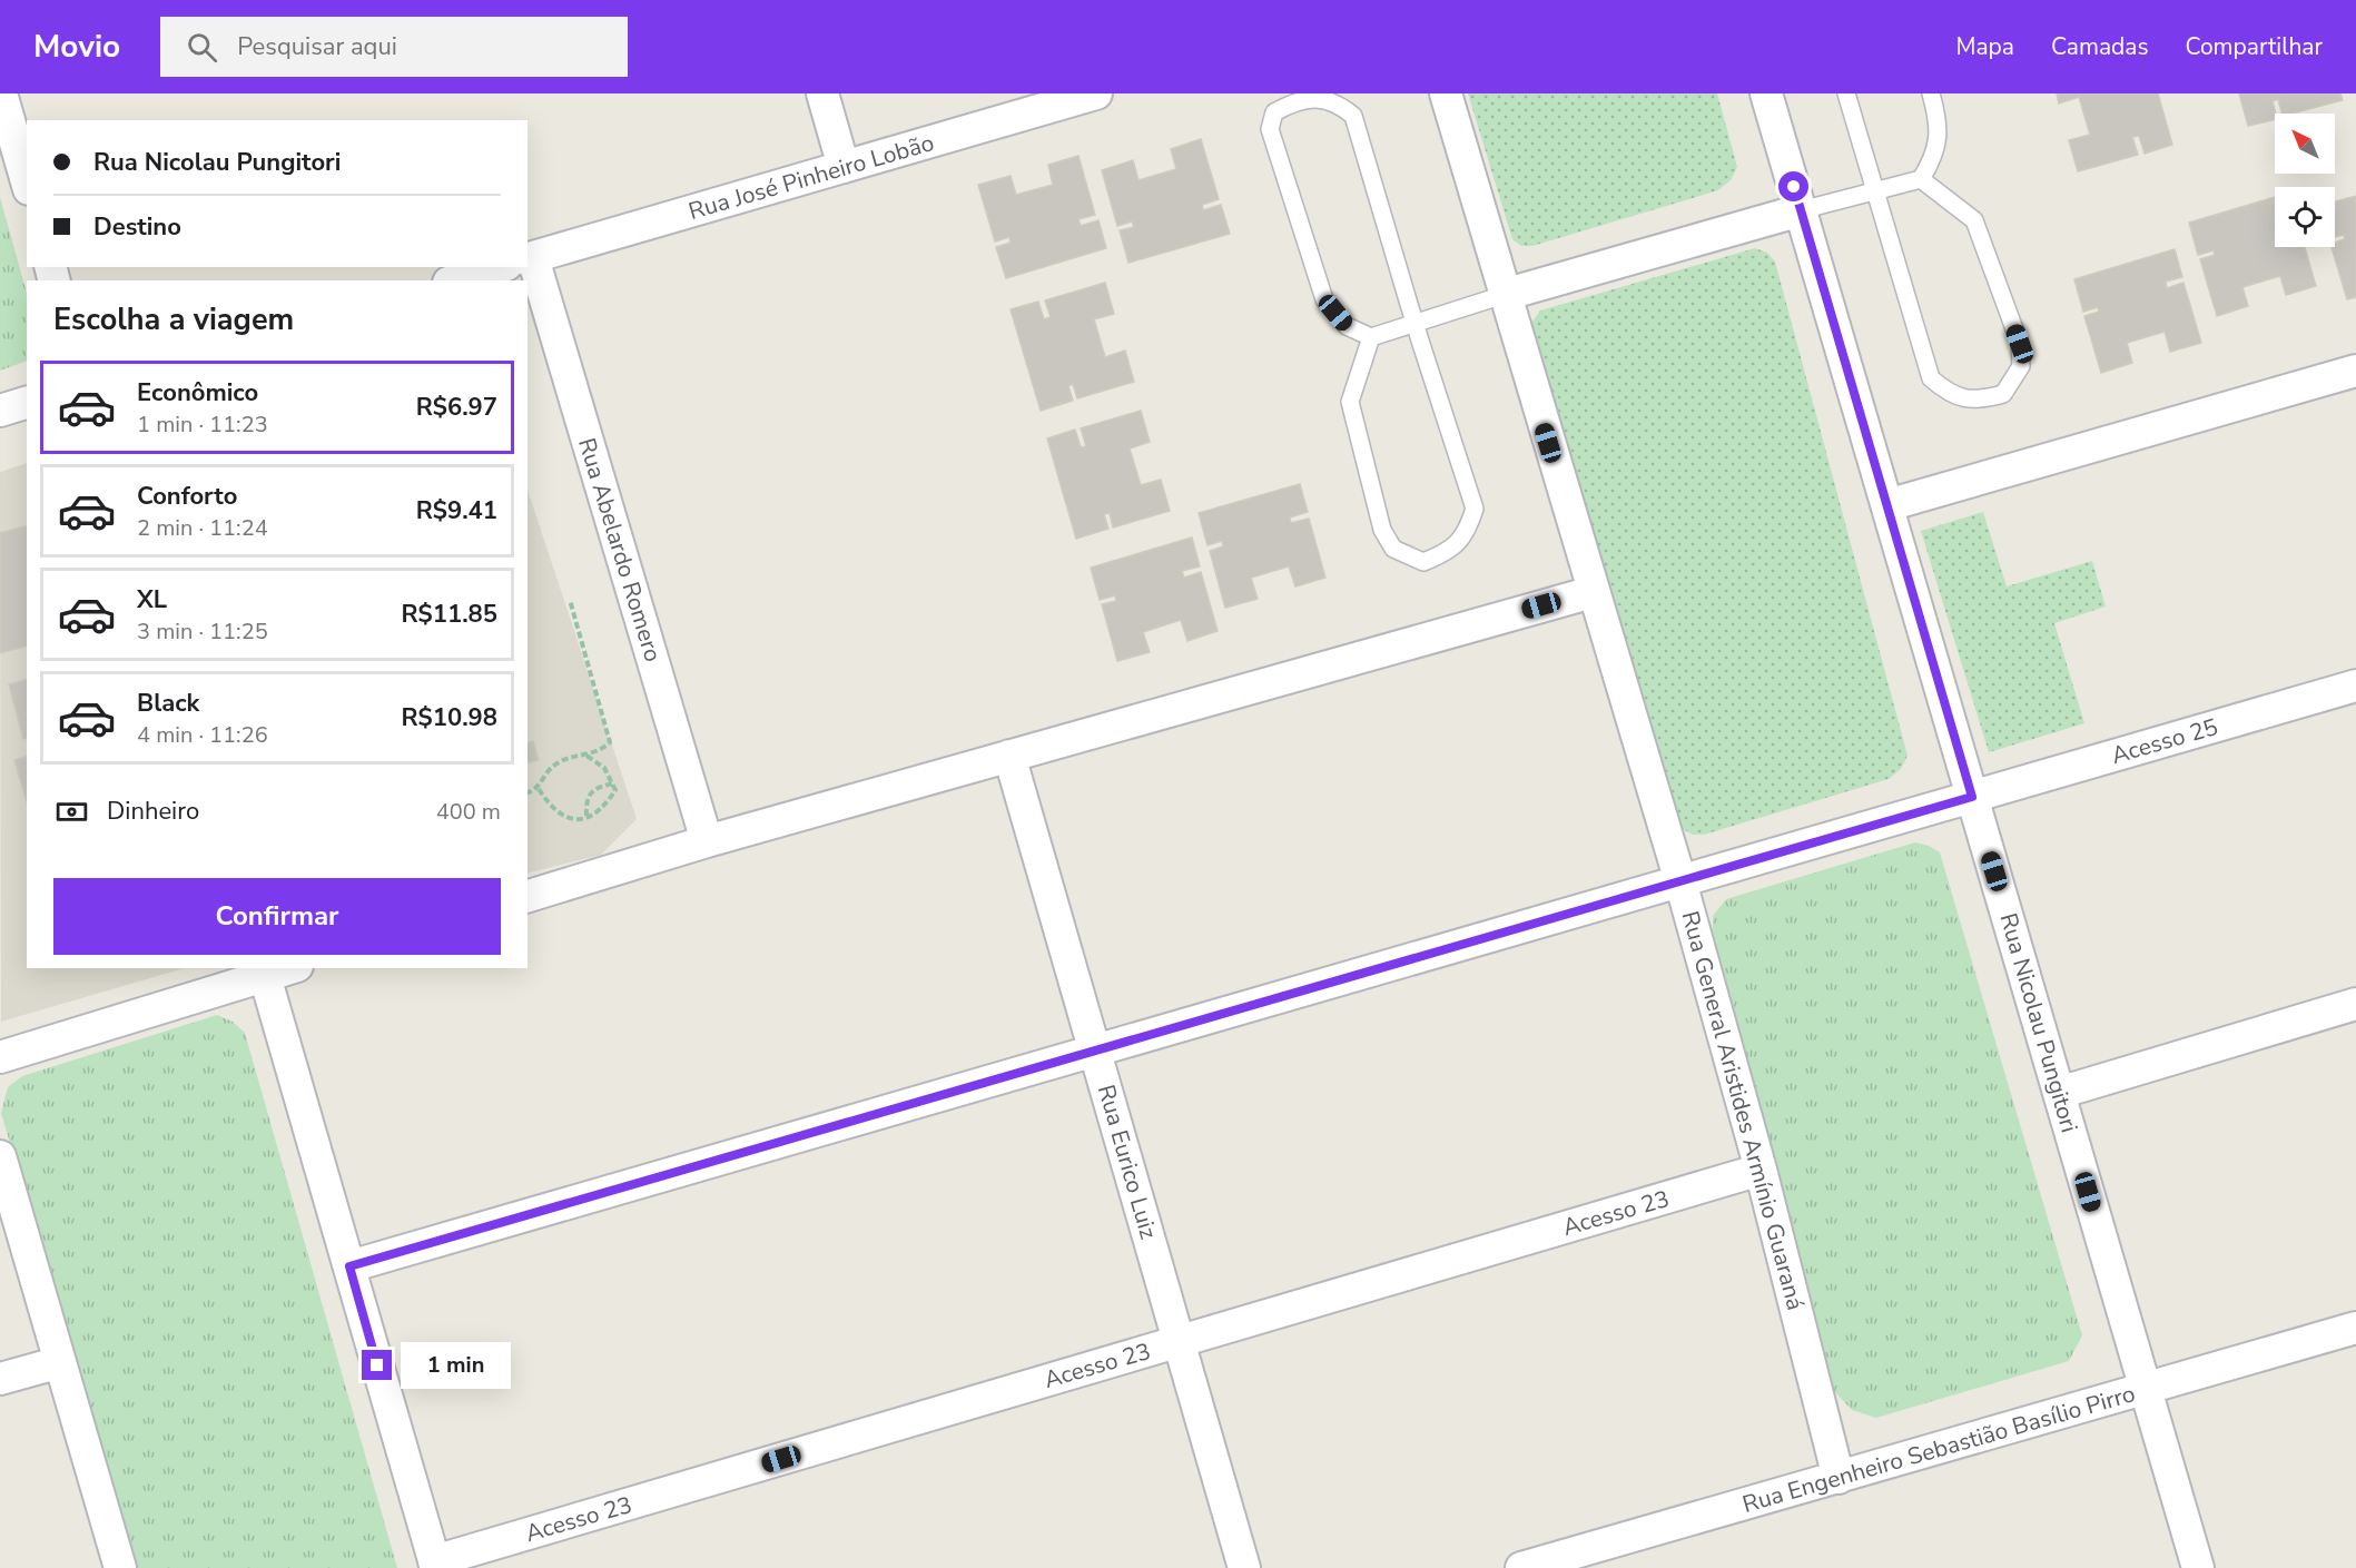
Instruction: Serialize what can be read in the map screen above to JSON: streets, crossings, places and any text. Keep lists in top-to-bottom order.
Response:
{
  "streets": {
    "street": [
      "Rua José Pinheiro Lobão",
      "Rua Abelardo Romero",
      "Acesso 25",
      "Rua Nicolau Pungitori",
      "Rua General Aristides Armínio Guaraná",
      "Rua Eurico Luiz",
      "Acesso 23",
      "Rua Engenheiro Sebastião Basílio Pirro"
    ]
  },
  "crossings": [
    ["Acesso 25", "Rua Nicolau Pungitori"],
    ["Acesso 25", "Rua General Aristides Armínio Guaraná"],
    ["Acesso 25", "Rua Eurico Luiz"],
    ["Rua Nicolau Pungitori", "Rua Engenheiro Sebastião Basílio Pirro"],
    ["Rua General Aristides Armínio Guaraná", "Acesso 23"],
    ["Rua General Aristides Armínio Guaraná", "Rua Engenheiro Sebastião Basílio Pirro"],
    ["Rua Eurico Luiz", "Acesso 23"]
  ],
  "north": "top left",
  "page": {
    "header": "Movio",
    "search": "Pesquisar aqui",
    "nav": ["Mapa", "Camadas", "Compartilhar"],
    "banner": ["Rua Nicolau Pungitori", "Destino"],
    "heading": "Escolha a viagem",
    "list": [
      {
        "name": "Econômico",
        "note": "1 min · 11:23",
        "value": "R$6.97"
      },
      {
        "name": "Conforto",
        "note": "2 min · 11:24",
        "value": "R$9.41"
      },
      {
        "name": "XL",
        "note": "3 min · 11:25",
        "value": "R$11.85"
      },
      {
        "name": "Black",
        "note": "4 min · 11:26",
        "value": "R$10.98"
      }
    ],
    "pay": ["Dinheiro", "400 m"],
    "buttons": "Confirmar",
    "bubble": "1 min"
  }
}
